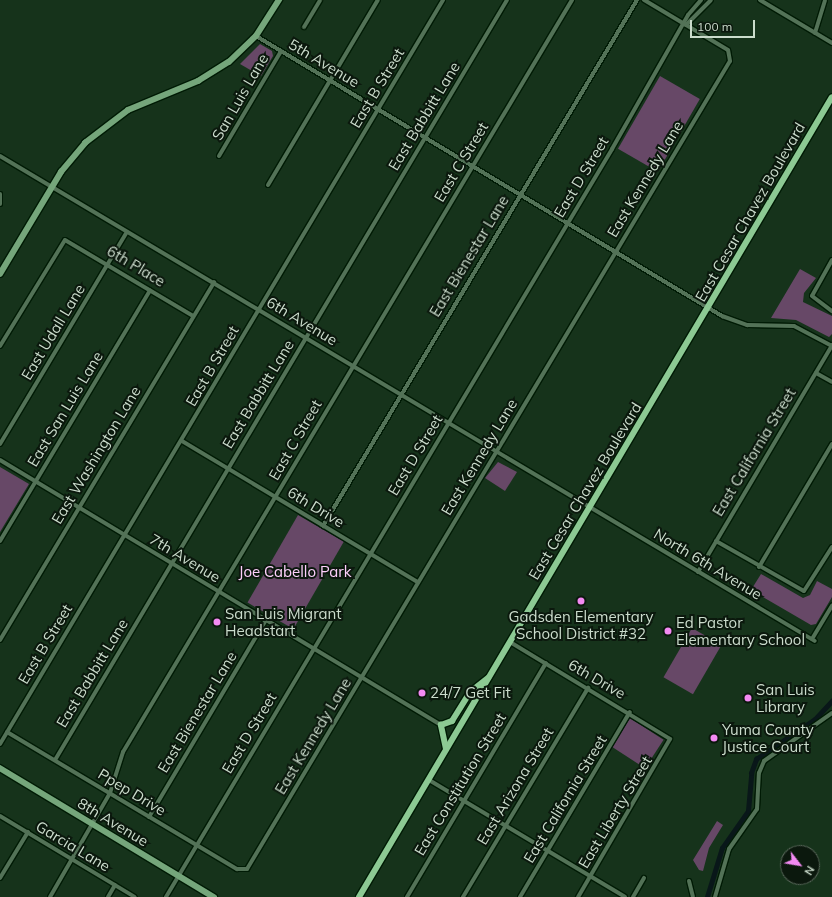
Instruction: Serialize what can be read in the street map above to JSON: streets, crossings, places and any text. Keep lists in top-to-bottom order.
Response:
{
  "streets": {
    "highway": ["East Cesar Chavez Boulevard"],
    "main road": ["8th Avenue"],
    "street": [
      "5th Avenue",
      "East B Street",
      "San Luis Lane",
      "East Babbitt Lane",
      "East C Street",
      "East D Street",
      "East Kennedy Lane",
      "East Bienestar Lane",
      "6th Place",
      "6th Avenue",
      "East Udall Lane",
      "East San Luis Lane",
      "East California Street",
      "East Washington Lane",
      "6th Drive",
      "7th Avenue",
      "North 6th Avenue",
      "East Constitution Street",
      "East Arizona Street",
      "Ppep Drive",
      "East Liberty Street",
      "Garcia Lane"
    ]
  },
  "crossings": [
    ["5th Avenue", "East B Street"],
    ["5th Avenue", "San Luis Lane"],
    ["5th Avenue", "East Babbitt Lane"],
    ["5th Avenue", "East C Street"],
    ["5th Avenue", "East D Street"],
    ["5th Avenue", "East Kennedy Lane"],
    ["5th Avenue", "East Cesar Chavez Boulevard"],
    ["5th Avenue", "East Bienestar Lane"],
    ["5th Avenue", "East California Street"],
    ["East B Street", "6th Avenue"],
    ["East B Street", "6th Drive"],
    ["East B Street", "7th Avenue"],
    ["East B Street", "Ppep Drive"],
    ["East Babbitt Lane", "6th Avenue"],
    ["East Babbitt Lane", "6th Drive"],
    ["East Babbitt Lane", "7th Avenue"],
    ["East Babbitt Lane", "Ppep Drive"],
    ["East C Street", "6th Avenue"],
    ["East C Street", "6th Drive"],
    ["East C Street", "7th Avenue"],
    ["East C Street", "Ppep Drive"],
    ["East C Street", "8th Avenue"],
    ["East C Street", "Garcia Lane"],
    ["East D Street", "East Kennedy Lane"],
    ["East D Street", "6th Avenue"],
    ["East D Street", "6th Drive"],
    ["East D Street", "7th Avenue"],
    ["East D Street", "Ppep Drive"],
    ["East D Street", "8th Avenue"],
    ["East Kennedy Lane", "6th Avenue"],
    ["East Kennedy Lane", "6th Drive"],
    ["East Kennedy Lane", "7th Avenue"],
    ["East Kennedy Lane", "Ppep Drive"],
    ["East Cesar Chavez Boulevard", "6th Avenue"],
    ["East Cesar Chavez Boulevard", "6th Drive"],
    ["East Cesar Chavez Boulevard", "North 6th Avenue"],
    ["East Bienestar Lane", "6th Avenue"],
    ["East Bienestar Lane", "6th Drive"],
    ["East Bienestar Lane", "7th Avenue"],
    ["East Bienestar Lane", "Ppep Drive"],
    ["6th Place", "East Udall Lane"],
    ["6th Place", "East San Luis Lane"],
    ["6th Place", "East Washington Lane"],
    ["6th Avenue", "East Udall Lane"],
    ["6th Avenue", "East Washington Lane"],
    ["6th Avenue", "North 6th Avenue"],
    ["East San Luis Lane", "7th Avenue"],
    ["East California Street", "6th Drive"],
    ["East California Street", "North 6th Avenue"],
    ["East Washington Lane", "7th Avenue"],
    ["6th Drive", "East Constitution Street"],
    ["6th Drive", "East Arizona Street"],
    ["6th Drive", "East Liberty Street"]
  ],
  "parks": ["Joe Cabello Park"],
  "places": [
    "Gadsden Elementary School District #32",
    "San Luis Migrant Headstart",
    "Ed Pastor Elementary School",
    "24/7 Get Fit",
    "San Luis Library",
    "Yuma County Justice Court"
  ],
  "scale_bar": "100 m",
  "north": "bottom right"
}
